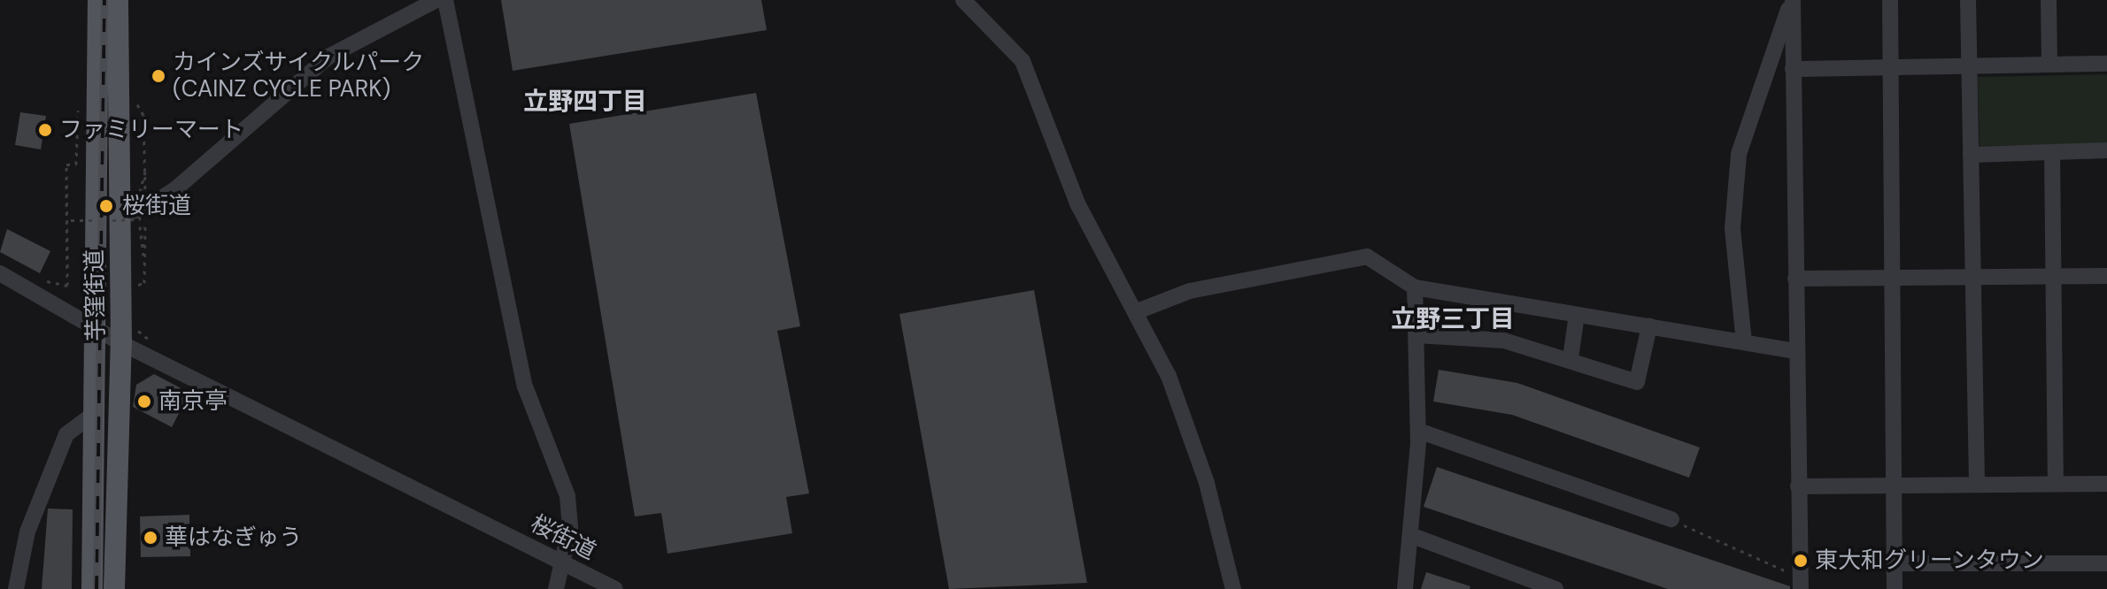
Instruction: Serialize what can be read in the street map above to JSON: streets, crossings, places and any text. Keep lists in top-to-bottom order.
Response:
{
  "streets": {
    "main road": ["芋窪街道"],
    "street": ["桜街道"]
  },
  "crossings": [
    ["芋窪街道", "桜街道"]
  ],
  "districts": ["立野四丁目", "立野三丁目"],
  "places": [
    "カインズサイクルパーク (CAINZ CYCLE PARK)",
    "ファミリーマート",
    "桜街道",
    "南京亭",
    "華はなぎゅう",
    "東大和グリーンタウン"
  ]
}
